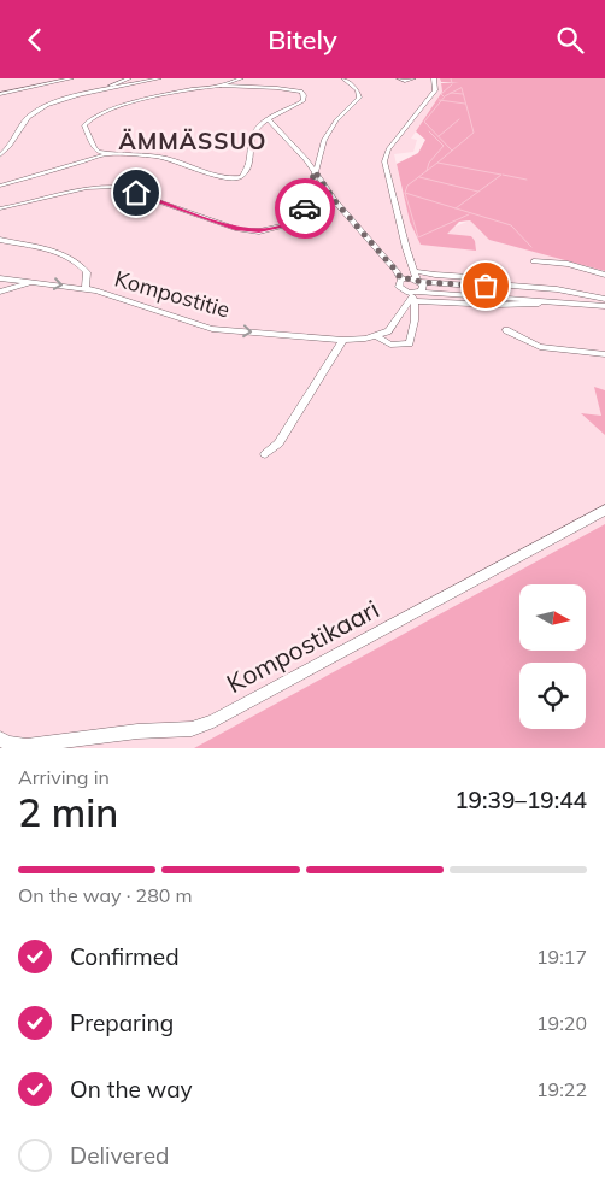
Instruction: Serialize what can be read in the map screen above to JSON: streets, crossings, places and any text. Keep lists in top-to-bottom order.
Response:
{
  "streets": {
    "street": ["Kompostitie", "Kompostikaari"]
  },
  "one_way": ["Kompostitie"],
  "districts": ["ÄMMÄSSUO"],
  "north": "right",
  "page": {
    "header": "Bitely",
    "heading": ["2 min", "Arriving in", "19:39–19:44"],
    "bar": "On the way · 280 m",
    "list": [
      ["Confirmed", "19:17"],
      ["Preparing", "19:20"],
      ["On the way", "19:22"],
      "Delivered"
    ]
  }
}
